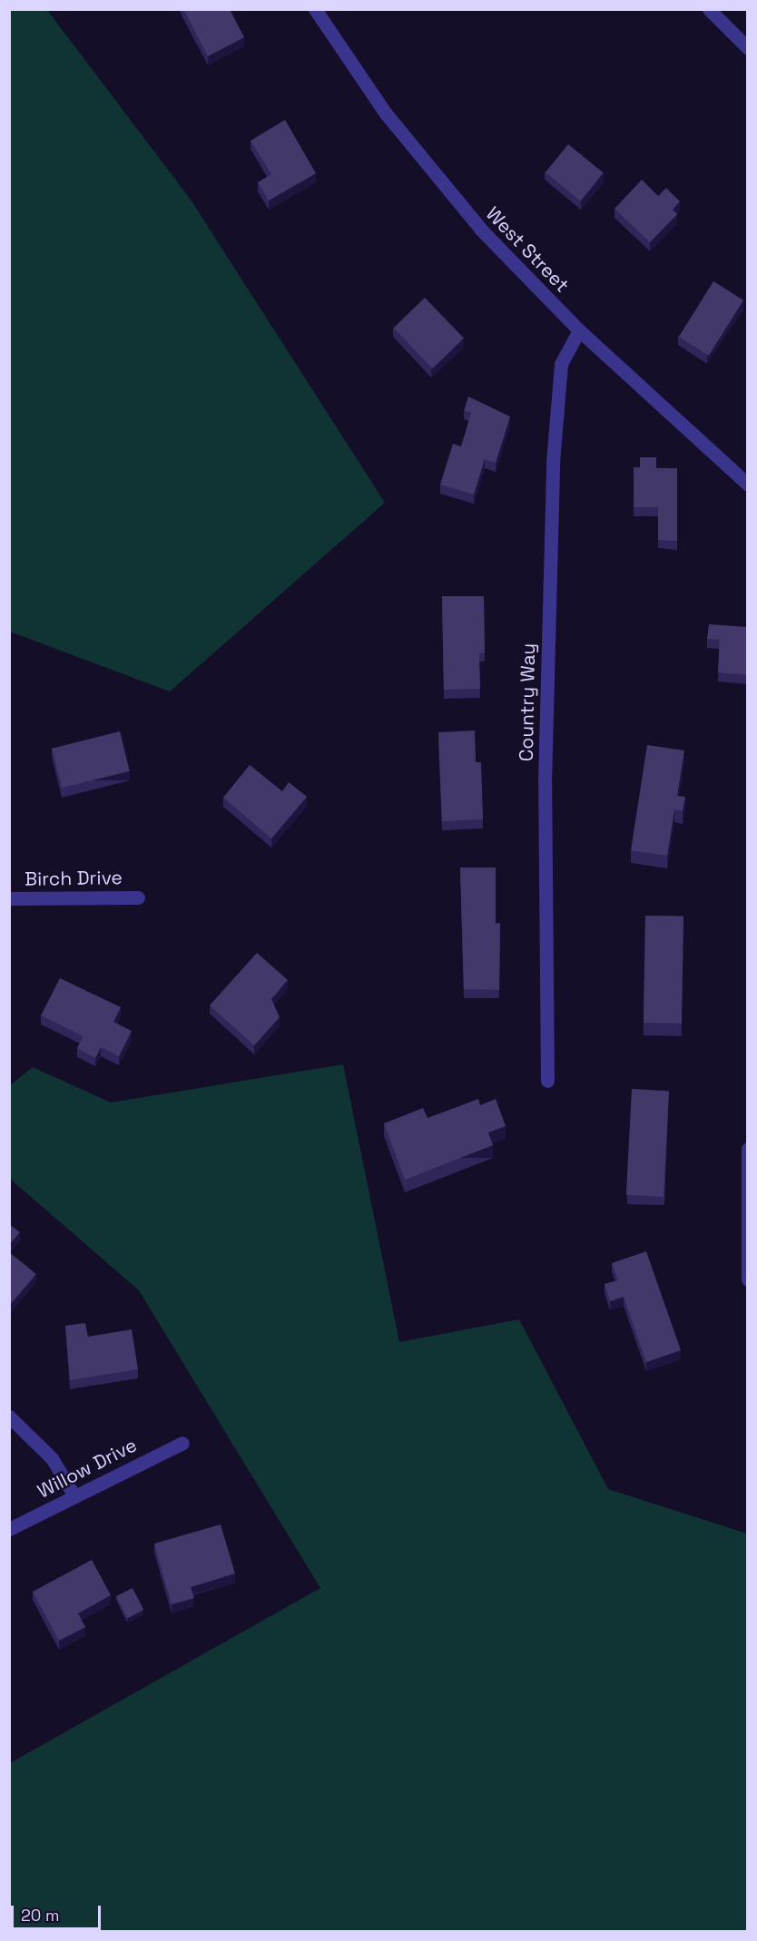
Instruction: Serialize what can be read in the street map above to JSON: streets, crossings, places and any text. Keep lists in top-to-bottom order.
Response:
{
  "streets": {
    "street": [
      "West Street",
      "Country Way",
      "Birch Drive",
      "Willow Drive"
    ]
  },
  "crossings": [
    ["West Street", "Country Way"]
  ],
  "scale_bar": "20 m"
}
